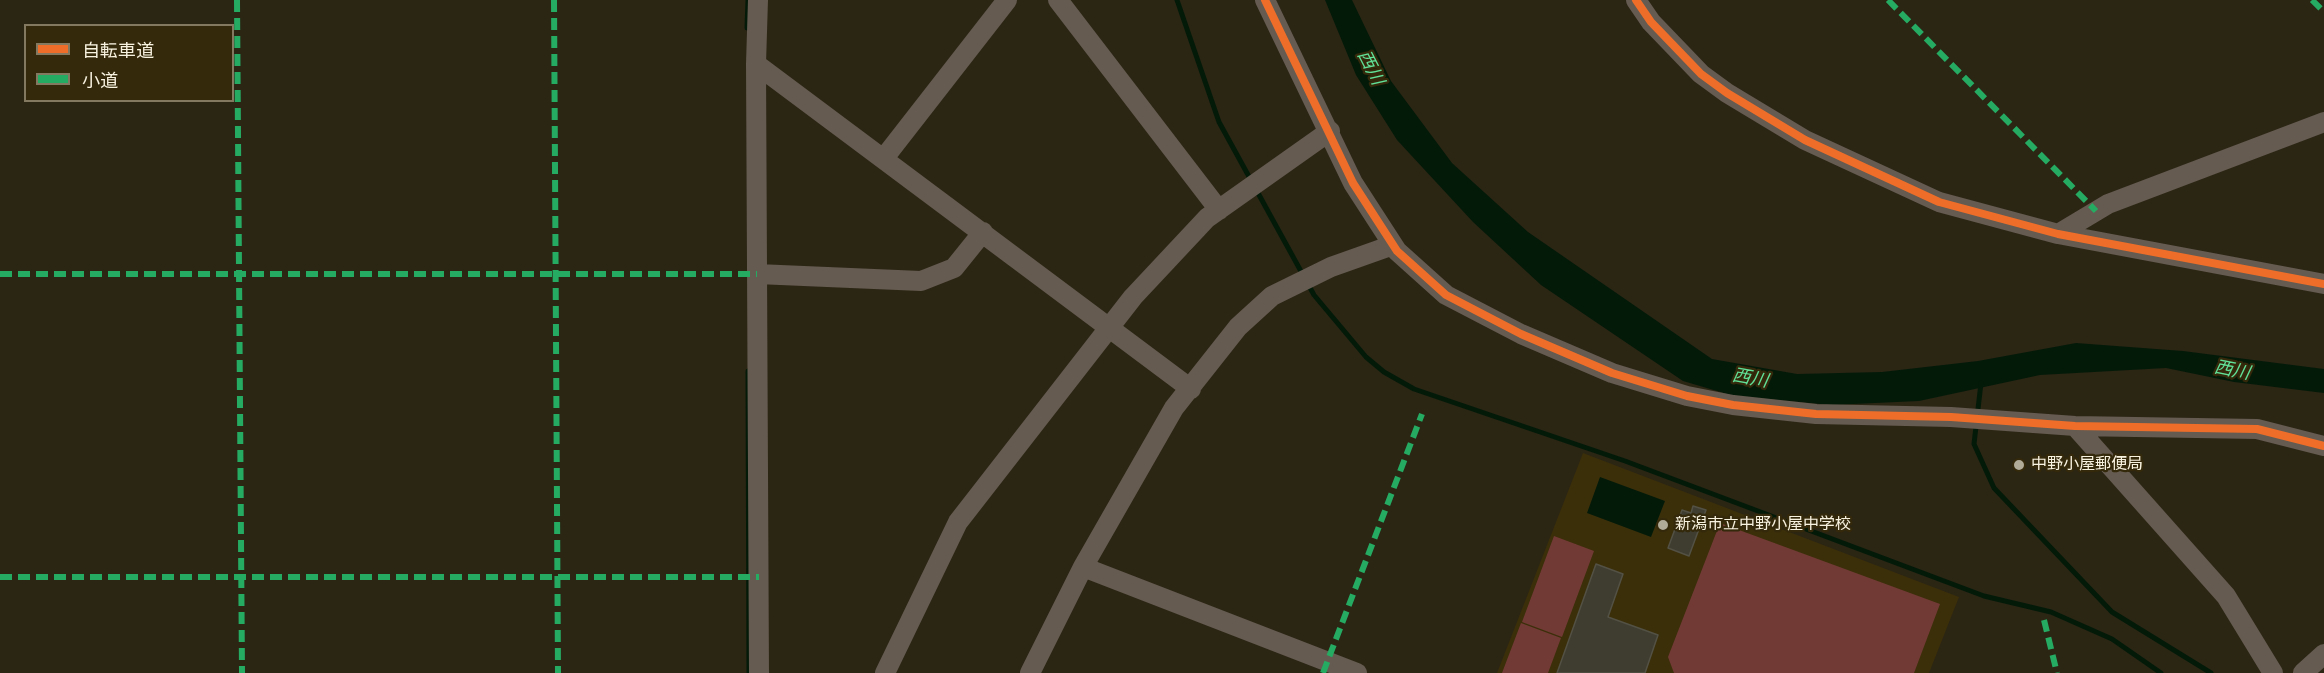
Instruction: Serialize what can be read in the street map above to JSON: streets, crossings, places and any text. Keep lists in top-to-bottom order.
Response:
{
  "water": ["西川"],
  "places": ["中野小屋郵便局", "新潟市立中野小屋中学校"],
  "legend": ["自転車道", "小道"]
}
